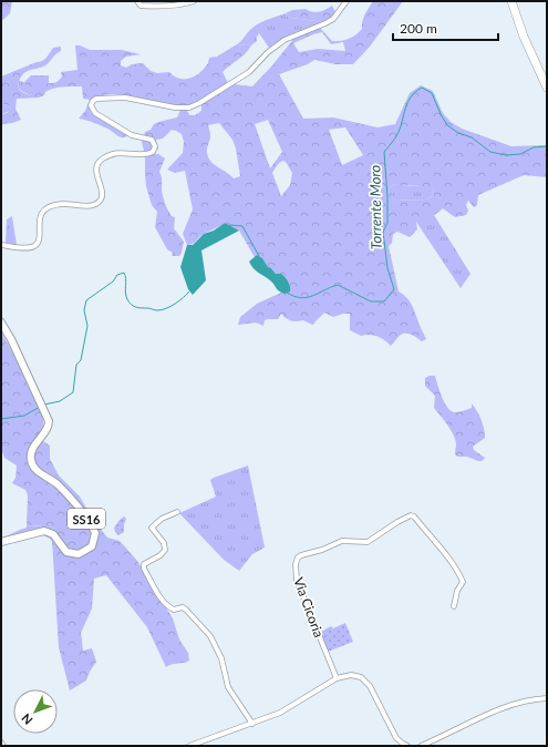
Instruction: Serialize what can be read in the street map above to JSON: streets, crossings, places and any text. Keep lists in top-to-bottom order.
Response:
{
  "streets": {
    "main road": ["SS16"],
    "street": ["Via Cicoria"]
  },
  "water": ["Torrente Moro"],
  "scale_bar": "200 m",
  "north": "bottom left"
}
